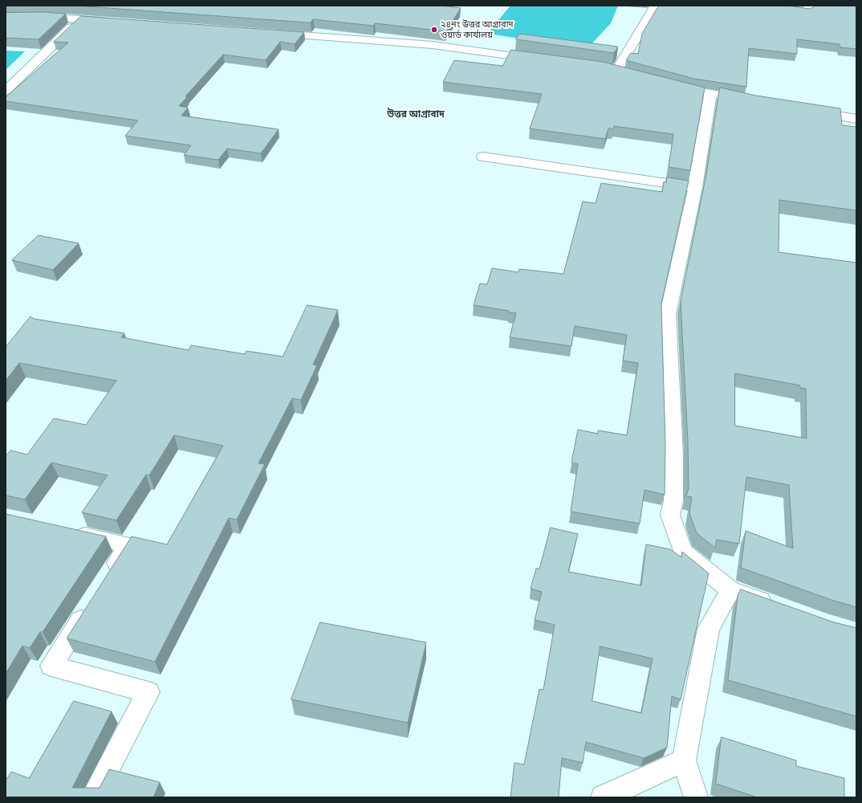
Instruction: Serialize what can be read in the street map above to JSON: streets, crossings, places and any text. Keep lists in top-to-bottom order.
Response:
{
  "districts": ["উত্তর আগ্রাবাদ"],
  "places": ["২৪নং উত্তর আগ্রাবাদ ওয়ার্ড কার্যালয়"]
}
